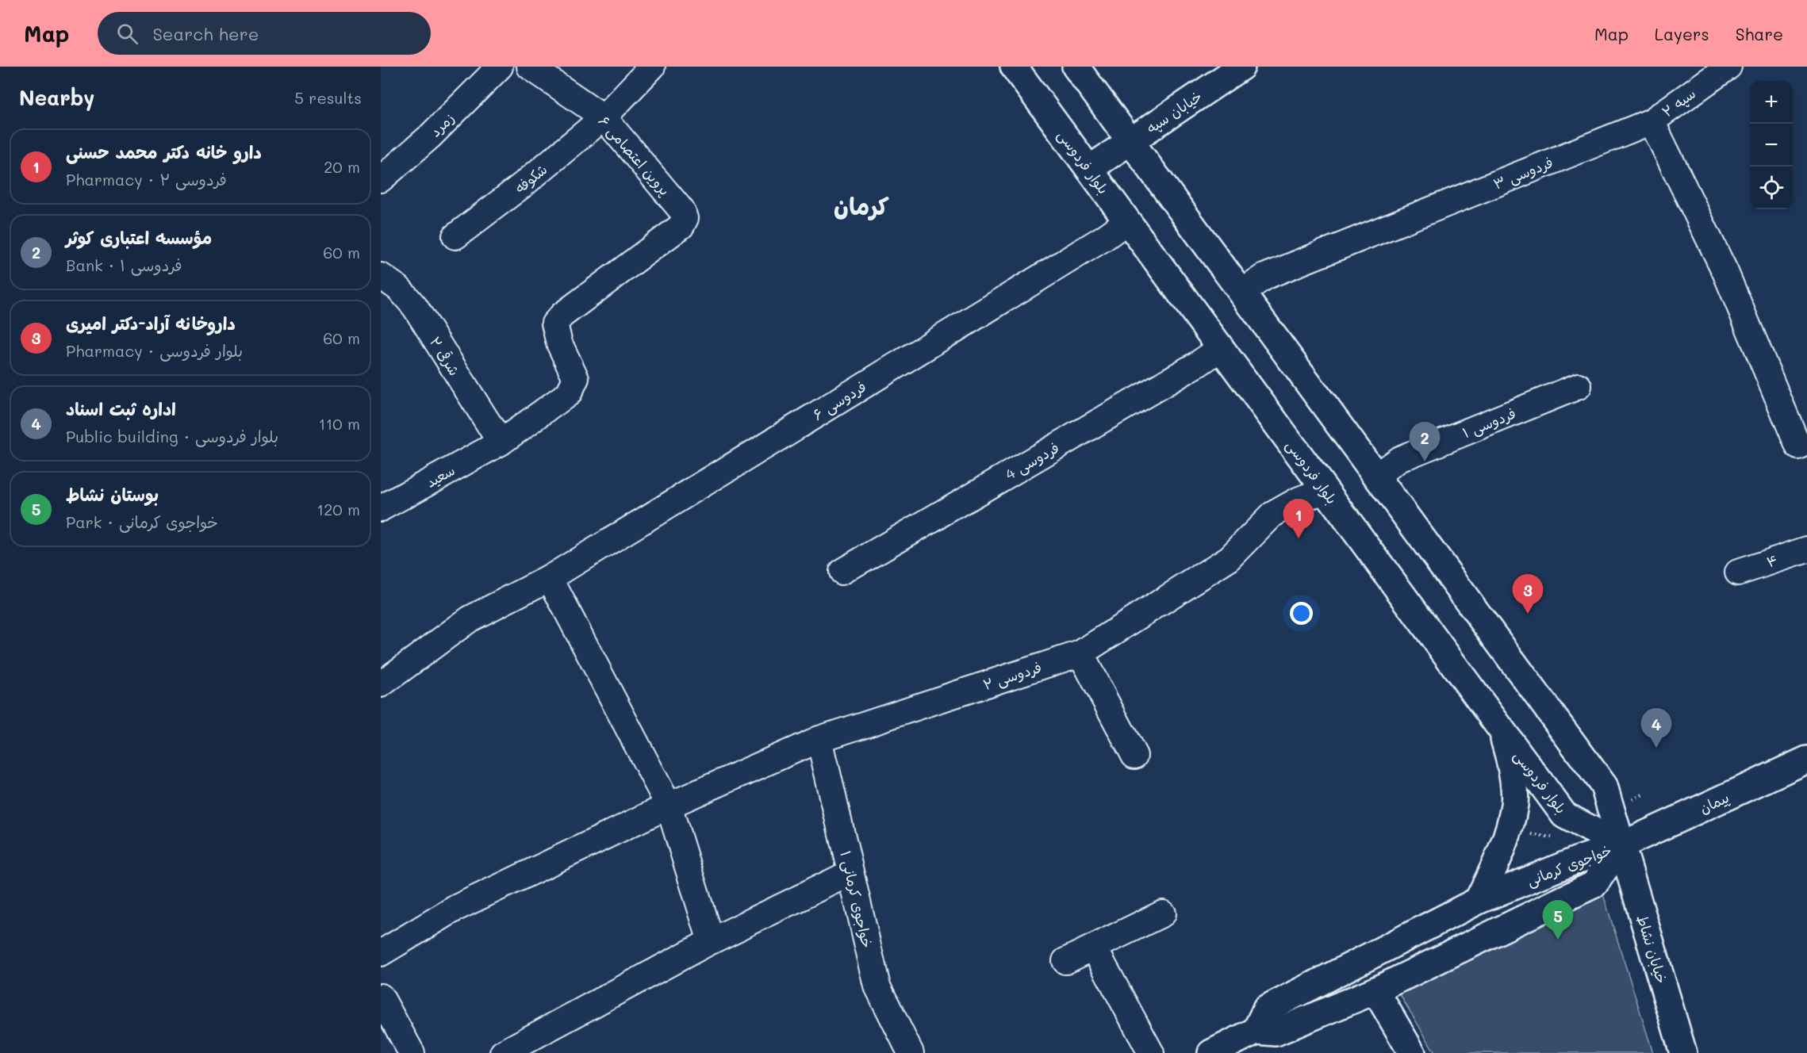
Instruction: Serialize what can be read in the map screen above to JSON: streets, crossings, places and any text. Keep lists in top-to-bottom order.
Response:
{
  "streets": {
    "main road": [
      "خیابان سپه",
      "بلوار فردوسی",
      "پیمان",
      "خواجوی کرمانی",
      "خیابان نشاط"
    ],
    "street": [
      "سپه ۲",
      "زمرد",
      "پروین اعتصامی ۶",
      "فردوسی ۳",
      "شکوفه",
      "شرقی ۲",
      "فردوسی ۶",
      "فردوسی ۱",
      "فردوسی 4",
      "سعید",
      "۴",
      "فردوسی ۲",
      "خواجوی کرمانی ۱"
    ]
  },
  "crossings": [
    ["سپه ۲", "فردوسی ۳"],
    ["خیابان سپه", "بلوار فردوسی"],
    ["پروین اعتصامی ۶", "شکوفه"],
    ["پروین اعتصامی ۶", "سعید"],
    ["بلوار فردوسی", "فردوسی ۶"],
    ["بلوار فردوسی", "فردوسی 4"],
    ["بلوار فردوسی", "فردوسی ۲"],
    ["بلوار فردوسی", "پیمان"],
    ["بلوار فردوسی", "خواجوی کرمانی"],
    ["بلوار فردوسی", "خیابان نشاط"],
    ["شرقی ۲", "سعید"],
    ["فردوسی ۲", "خواجوی کرمانی ۱"],
    ["پیمان", "خواجوی کرمانی"],
    ["پیمان", "خیابان نشاط"],
    ["خواجوی کرمانی", "خیابان نشاط"]
  ],
  "districts": ["کرمان"],
  "page": {
    "header": "Map",
    "search": "Search here",
    "nav": ["Map", "Layers", "Share"],
    "heading": ["Nearby", "5 results"],
    "map_buttons": ["+", "−"],
    "list": [
      {
        "mark": "1",
        "name": "دارو خانه دکتر محمد حسنی",
        "note": "Pharmacy · فردوسی ۲",
        "value": "20 m"
      },
      {
        "mark": "2",
        "name": "مؤسسه اعتباری کوثر",
        "note": "Bank · فردوسی ۱",
        "value": "60 m"
      },
      {
        "mark": "3",
        "name": "داروخانه آراد-دکتر امیری",
        "note": "Pharmacy · بلوار فردوسی",
        "value": "60 m"
      },
      {
        "mark": "4",
        "name": "اداره ثبت اسناد",
        "note": "Public building · بلوار فردوسی",
        "value": "110 m"
      },
      {
        "mark": "5",
        "name": "بوستان نشاط",
        "note": "Park · خواجوی کرمانی",
        "value": "120 m"
      }
    ],
    "pins": [
      "2",
      "1",
      "3",
      "4",
      "5"
    ]
  }
}
